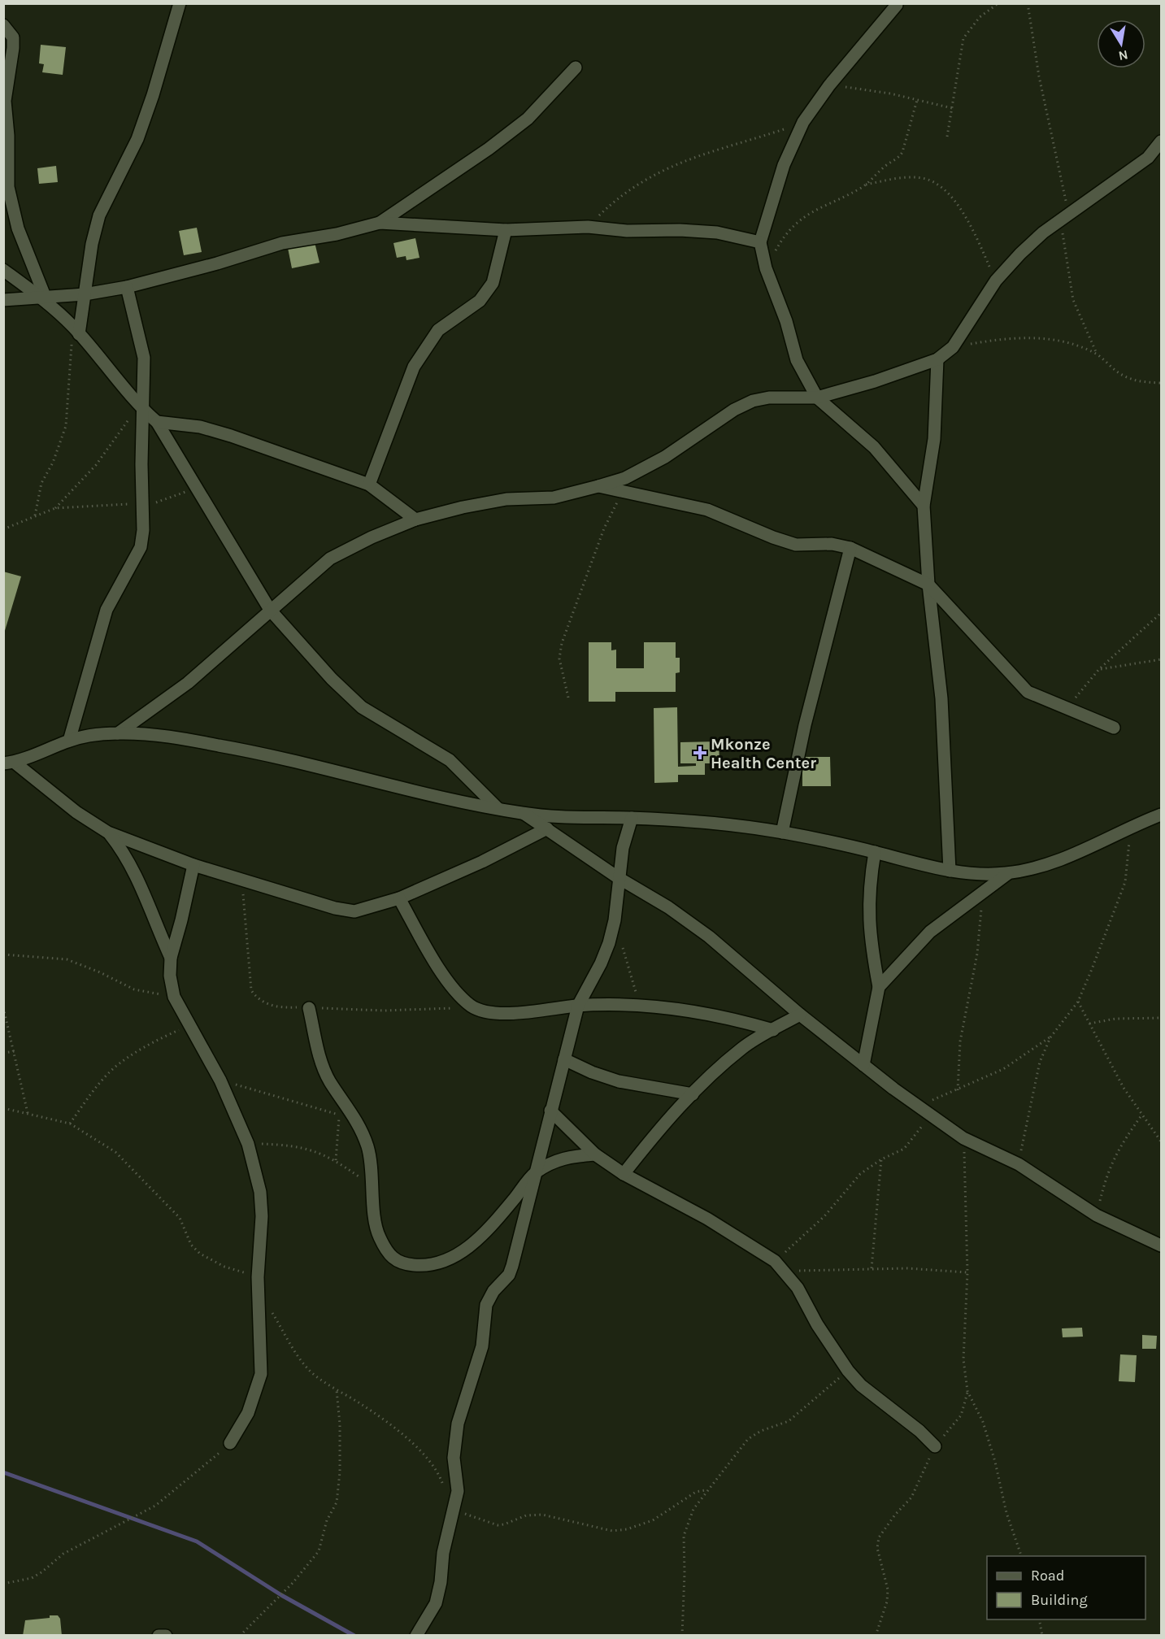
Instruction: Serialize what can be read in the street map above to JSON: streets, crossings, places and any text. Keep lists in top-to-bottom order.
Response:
{
  "places": {
    "health": ["Mkonze Health Center"]
  },
  "legend": ["Road", "Building"],
  "north": "bottom"
}
